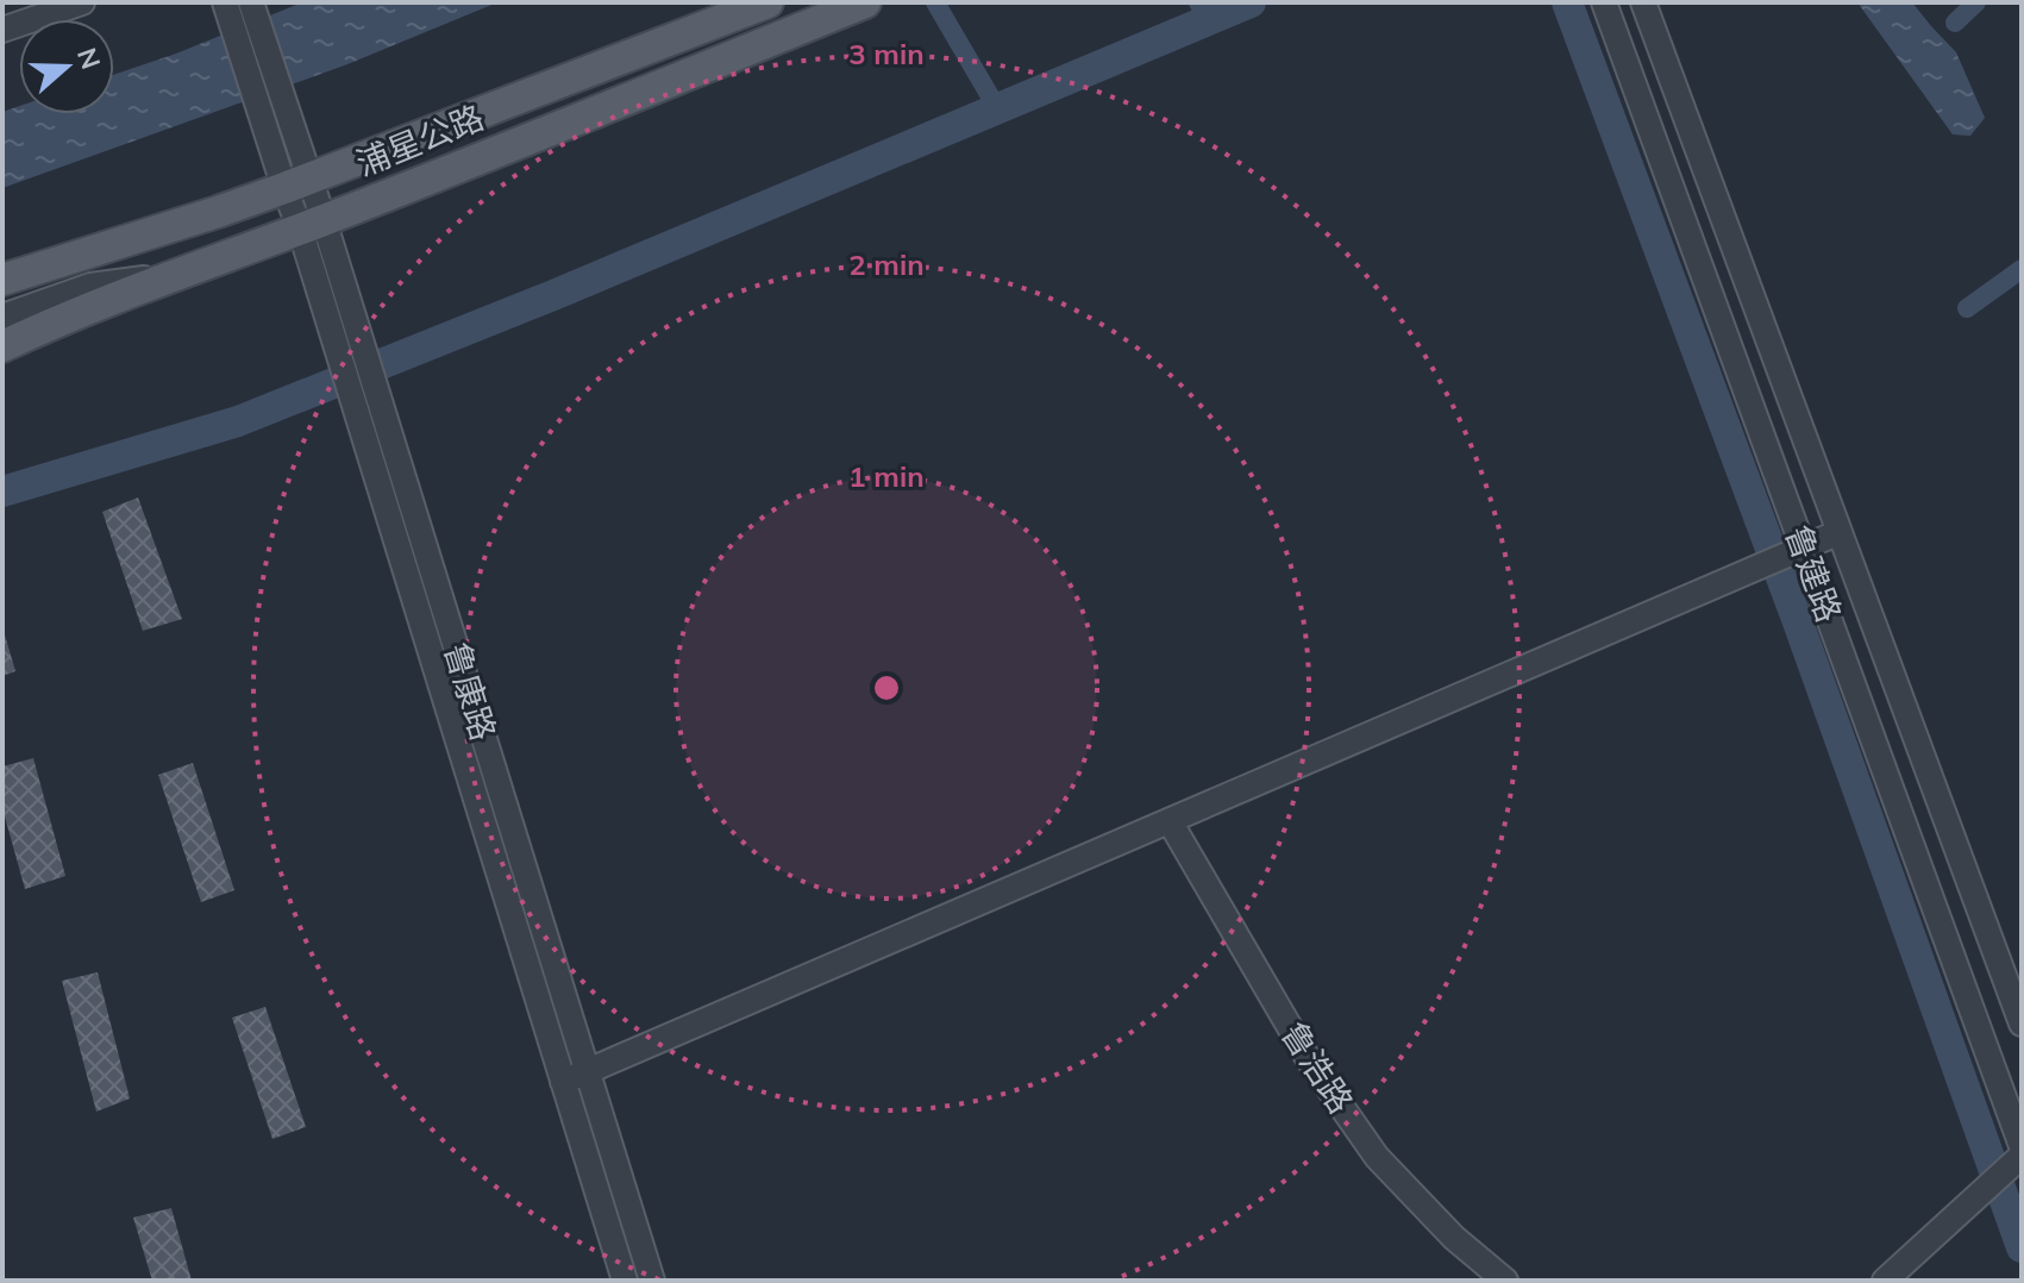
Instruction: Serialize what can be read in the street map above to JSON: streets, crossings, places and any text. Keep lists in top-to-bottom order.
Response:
{
  "streets": {
    "main road": ["浦星公路"],
    "street": ["鲁建路", "鲁康路", "鲁浩路"]
  },
  "crossings": [
    ["浦星公路", "鲁康路"]
  ],
  "north": "right",
  "rings": ["3 min", "2 min", "1 min"]
}
